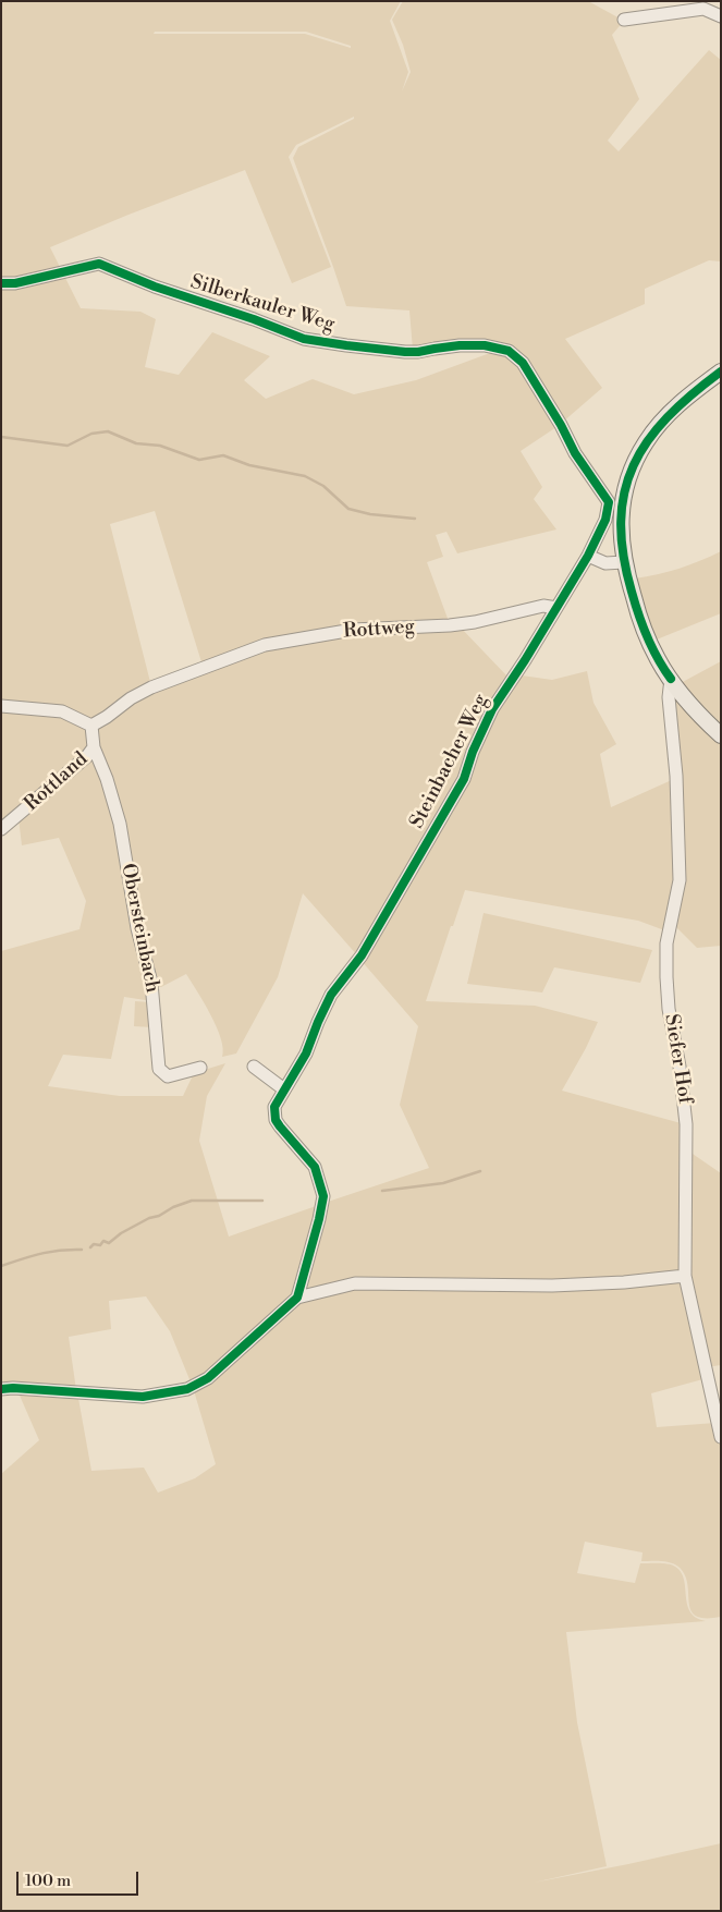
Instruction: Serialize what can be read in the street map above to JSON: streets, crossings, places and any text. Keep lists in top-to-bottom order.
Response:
{
  "streets": {
    "street": [
      "Silberkauler Weg",
      "Rottweg",
      "Steinbacher Weg",
      "Rottland",
      "Obersteinbach",
      "Siefer Hof"
    ]
  },
  "crossings": [
    ["Rottweg", "Steinbacher Weg"],
    ["Rottweg", "Rottland"],
    ["Rottland", "Obersteinbach"]
  ],
  "scale_bar": "100 m"
}
